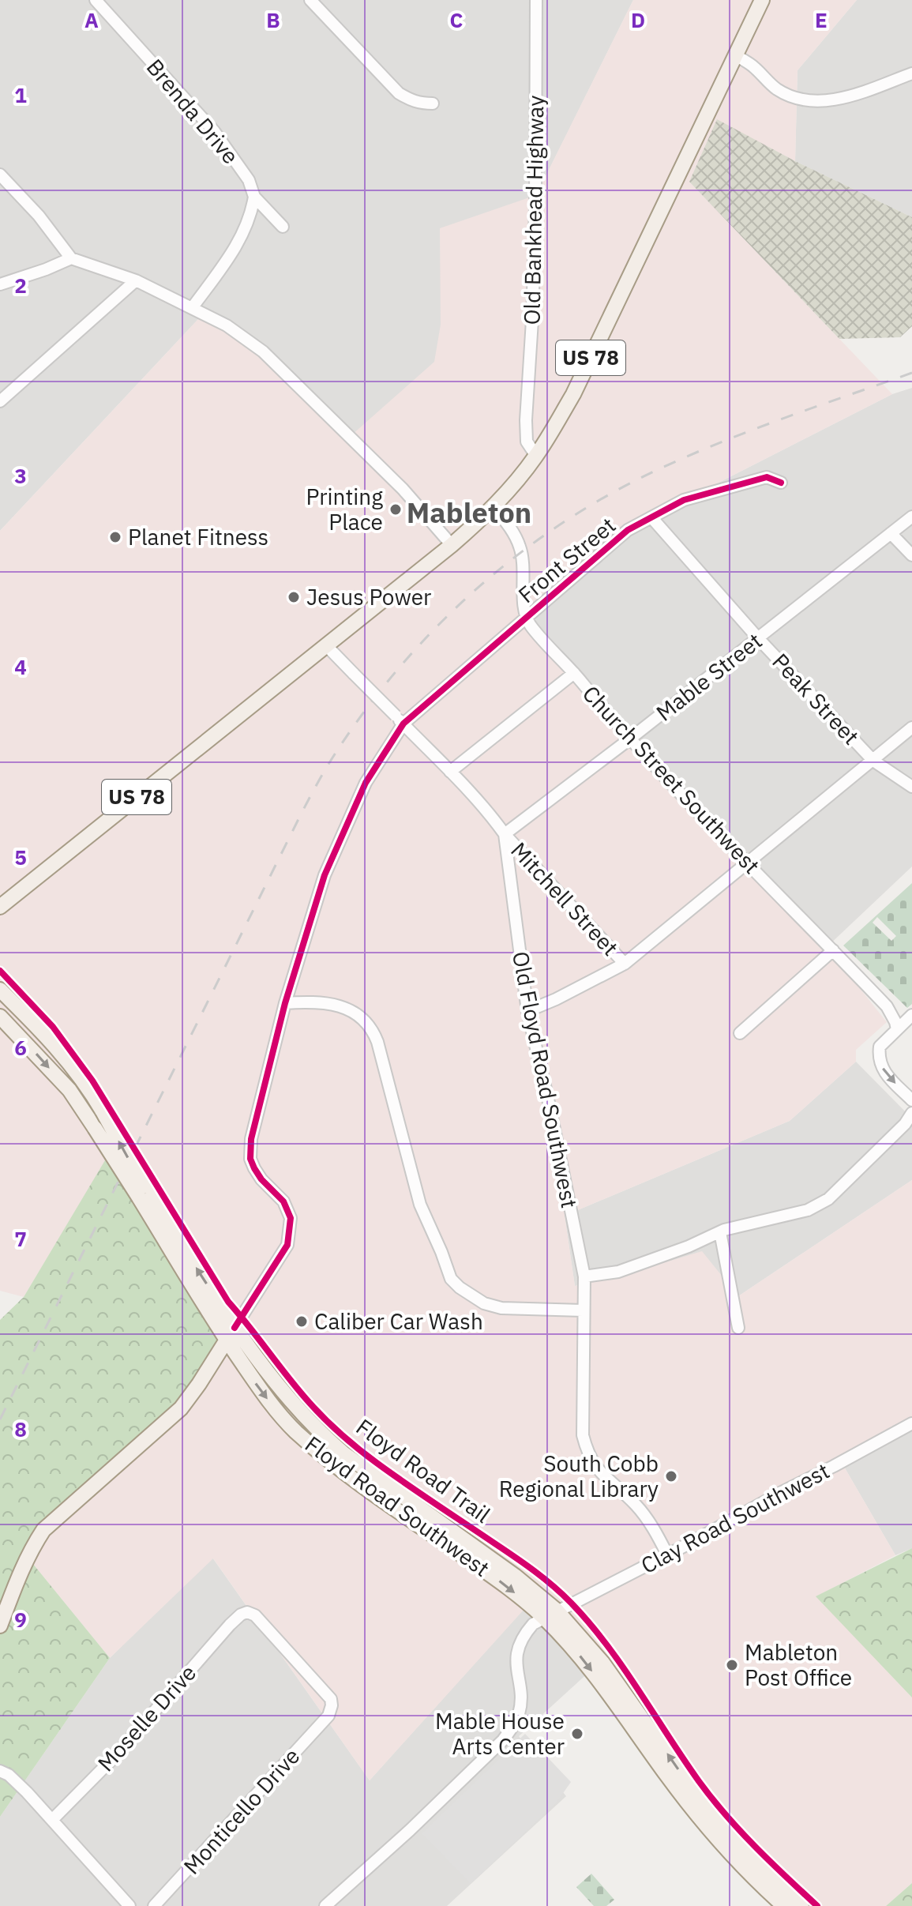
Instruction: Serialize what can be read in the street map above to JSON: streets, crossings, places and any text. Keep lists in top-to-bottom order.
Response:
{
  "streets": {
    "main road": ["US 78", "Floyd Road Southwest"],
    "street": [
      "Brenda Drive",
      "Old Bankhead Highway",
      "Front Street",
      "Mable Street",
      "Peak Street",
      "Church Street Southwest",
      "Mitchell Street",
      "Old Floyd Road Southwest",
      "Clay Road Southwest",
      "Moselle Drive",
      "Monticello Drive"
    ],
    "cycle path": ["Floyd Road Trail"]
  },
  "crossings": [
    ["Old Bankhead Highway", "US 78"],
    ["Front Street", "Peak Street"],
    ["Front Street", "Church Street Southwest"],
    ["Front Street", "Floyd Road Southwest"],
    ["Mable Street", "Peak Street"],
    ["Mable Street", "Church Street Southwest"],
    ["Mable Street", "Mitchell Street"],
    ["Mable Street", "Old Floyd Road Southwest"],
    ["Mitchell Street", "Old Floyd Road Southwest"],
    ["Old Floyd Road Southwest", "Clay Road Southwest"],
    ["Floyd Road Southwest", "Clay Road Southwest"],
    ["Moselle Drive", "Monticello Drive"]
  ],
  "districts": ["Mableton"],
  "places": [
    "Printing Place",
    "Planet Fitness",
    "Jesus Power",
    "Caliber Car Wash",
    "South Cobb Regional Library",
    "Mableton Post Office",
    "Mable House Arts Center"
  ],
  "grid": {
    "columns": [
      "A",
      "B",
      "C",
      "D",
      "E"
    ],
    "rows": [
      "1",
      "2",
      "3",
      "4",
      "5",
      "6",
      "7",
      "8",
      "9"
    ]
  }
}
